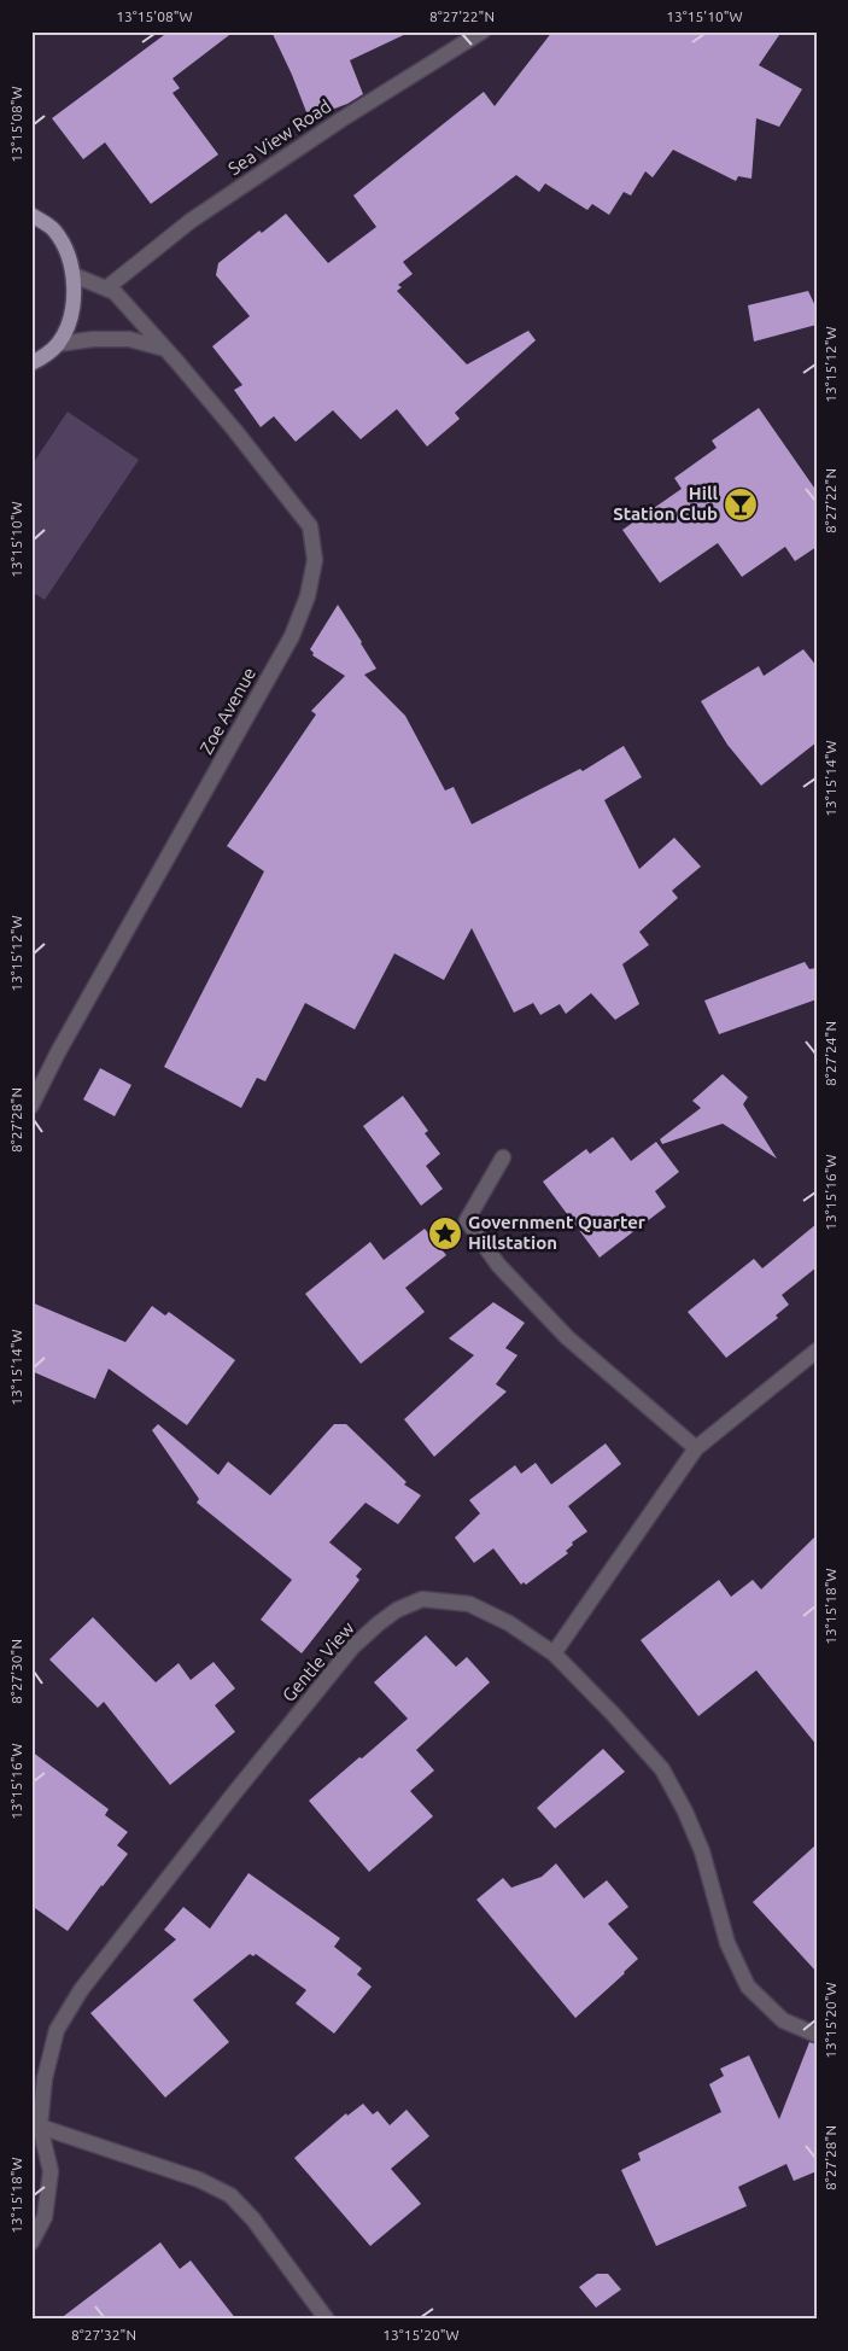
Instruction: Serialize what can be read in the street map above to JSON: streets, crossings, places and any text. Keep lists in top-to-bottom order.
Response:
{
  "streets": {
    "street": ["Sea View Road", "Zoe Avenue", "Gentle View"]
  },
  "crossings": [
    ["Sea View Road", "Zoe Avenue"]
  ],
  "places": {
    "bar": ["Hill Station Club"],
    "place": ["Government Quarter Hillstation"]
  },
  "coordinates": [
    "13°15'08\"W",
    "8°27'22\"N",
    "13°15'10\"W",
    "13°15'12\"W",
    "13°15'14\"W",
    "8°27'24\"N",
    "8°27'28\"N",
    "13°15'16\"W",
    "13°15'18\"W",
    "8°27'30\"N",
    "13°15'20\"W",
    "8°27'32\"N"
  ]
}
